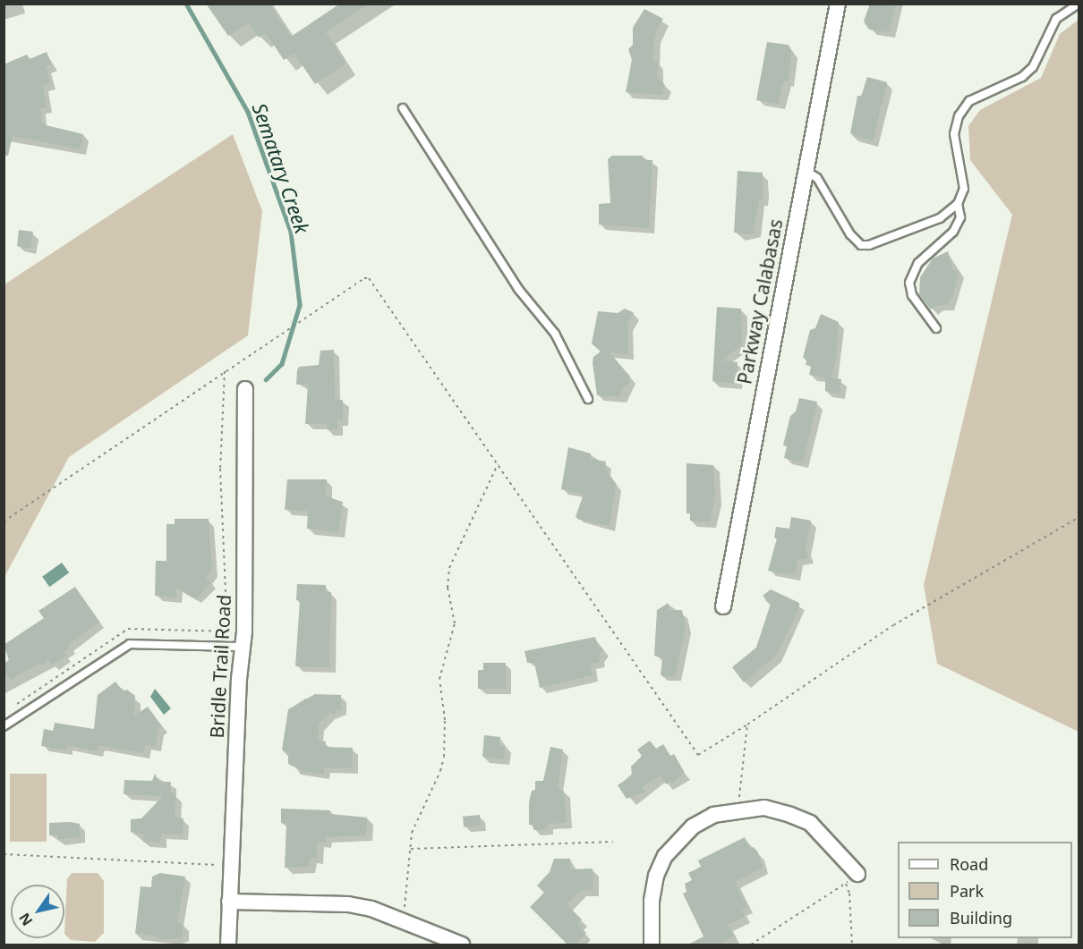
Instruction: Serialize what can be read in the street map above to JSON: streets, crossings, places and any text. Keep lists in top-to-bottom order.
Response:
{
  "streets": {
    "street": ["Parkway Calabasas", "Bridle Trail Road"]
  },
  "water": ["Sematary Creek"],
  "legend": ["Road", "Park", "Building"],
  "north": "bottom left"
}
